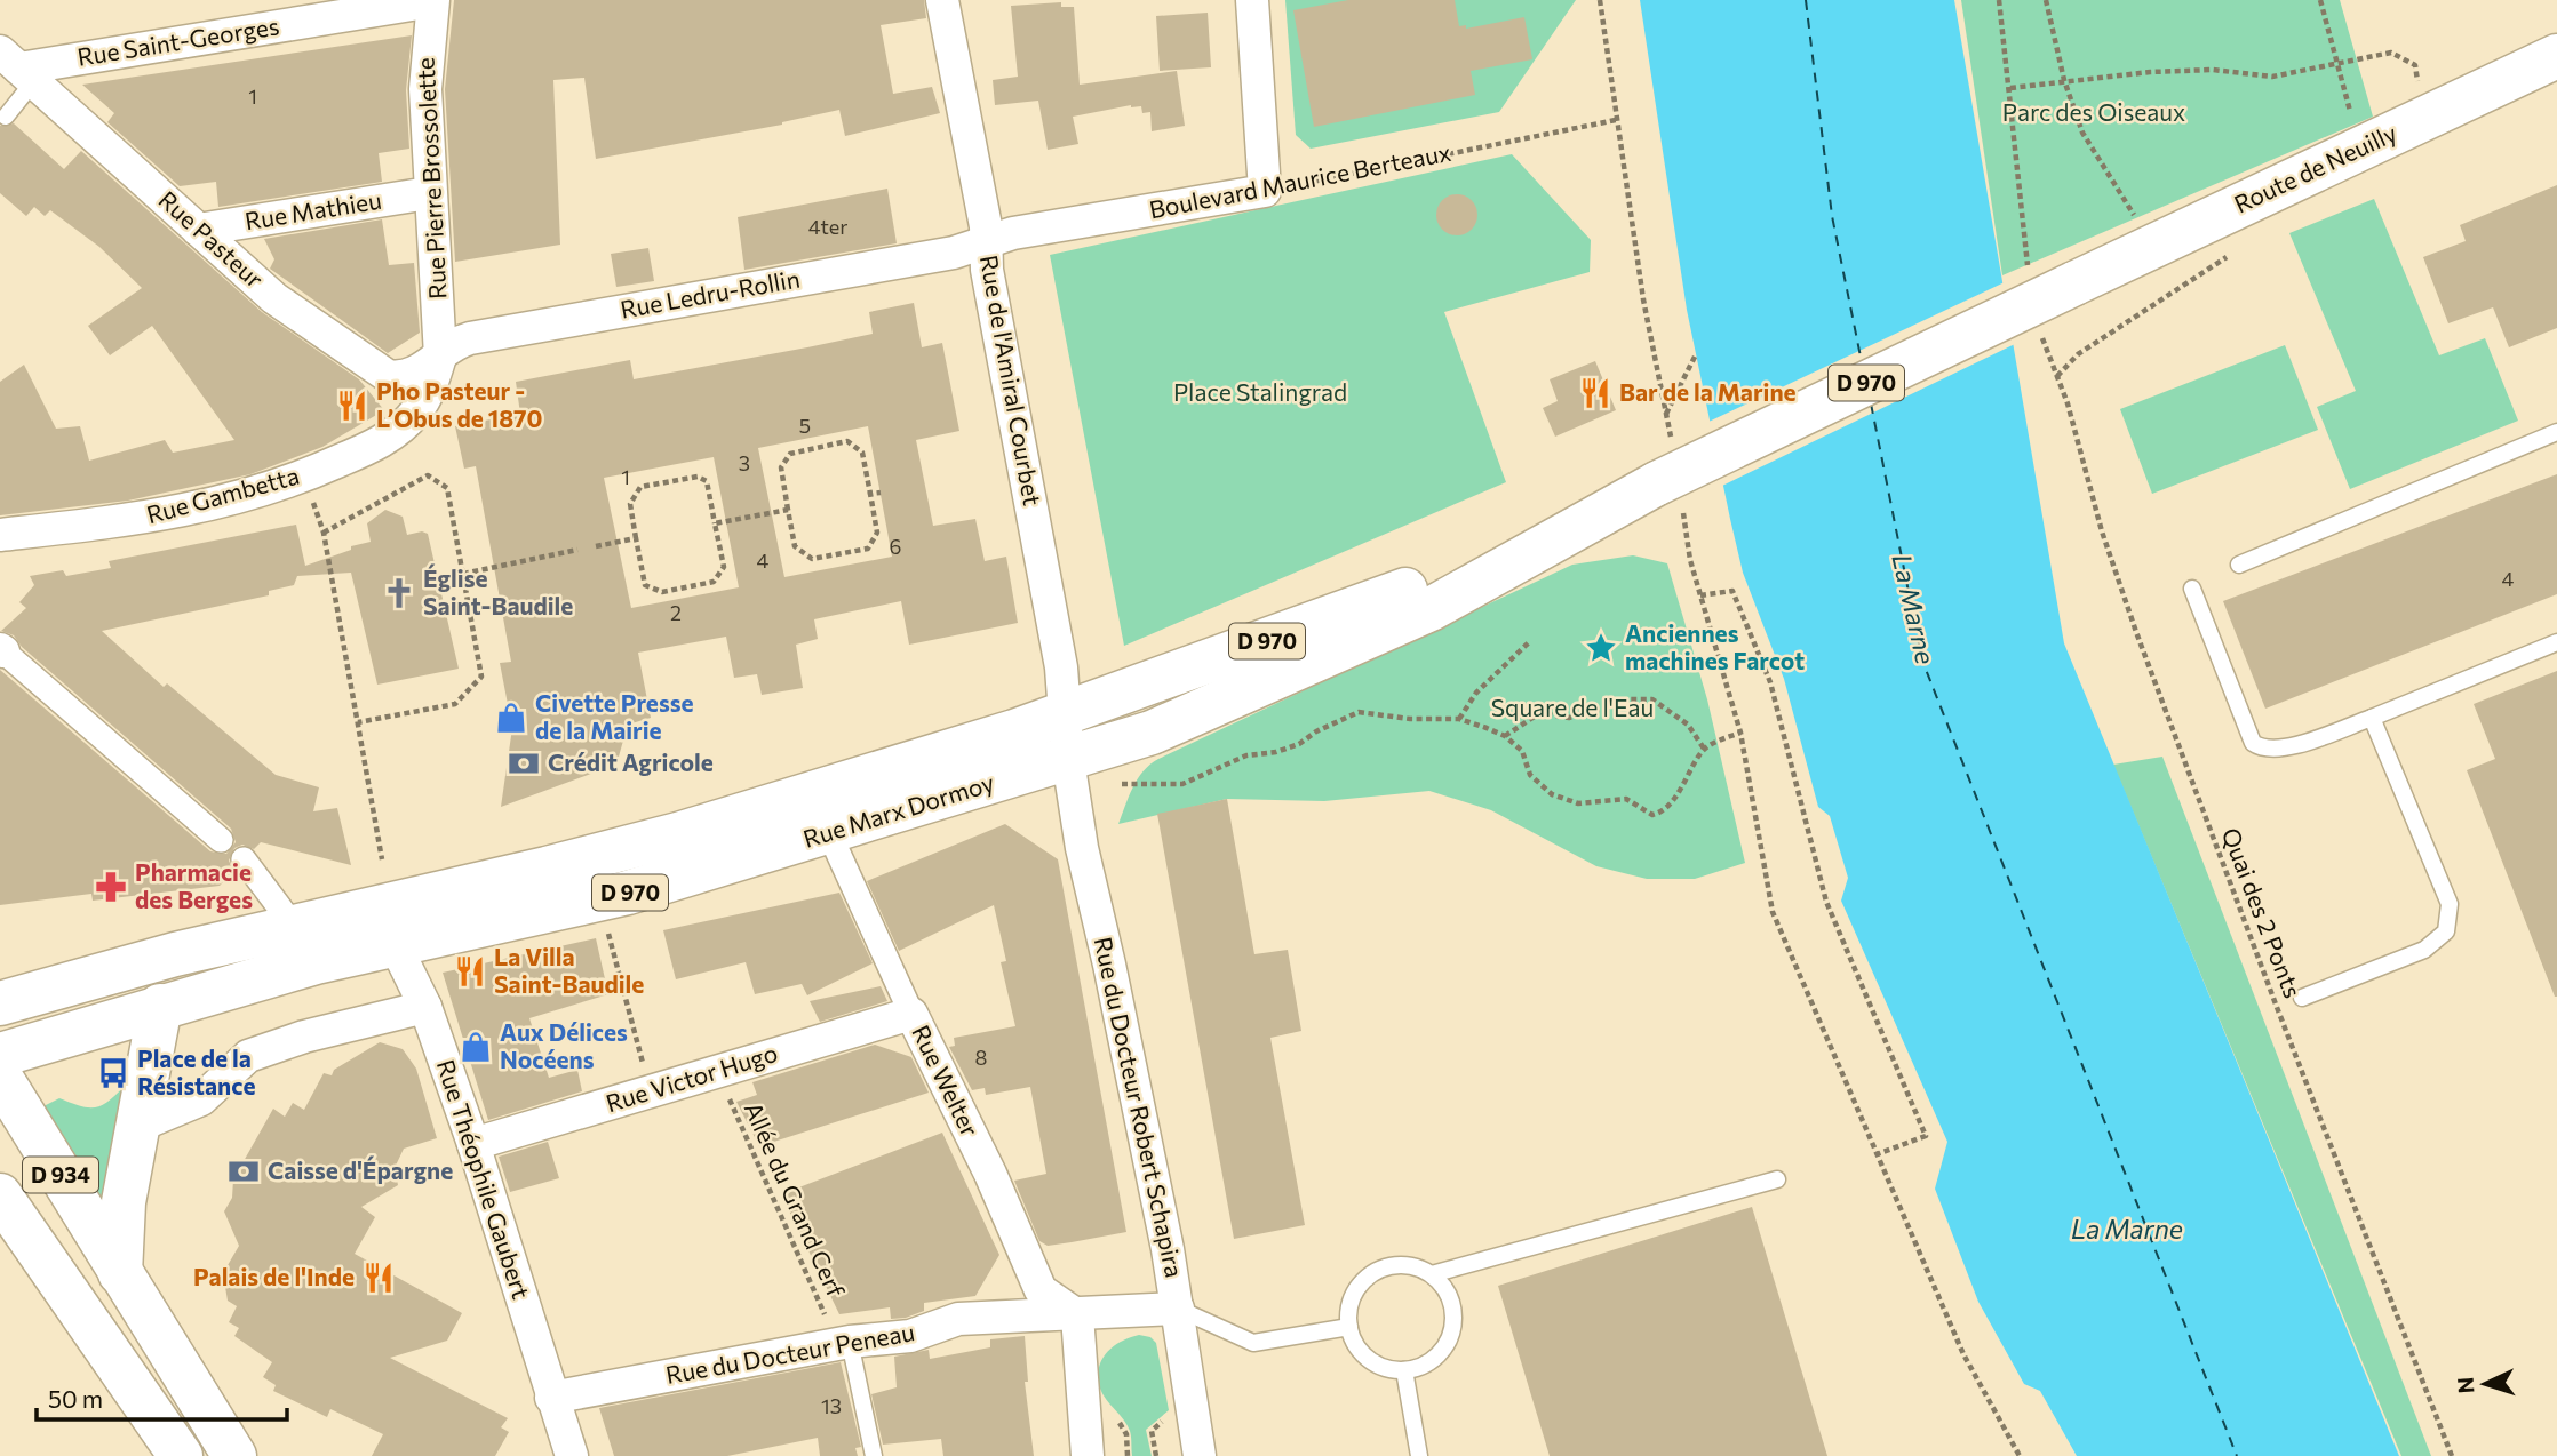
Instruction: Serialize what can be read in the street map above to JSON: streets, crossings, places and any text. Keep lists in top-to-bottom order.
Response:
{
  "streets": {
    "main road": [
      "Route de Neuilly",
      "D 970",
      "Rue Marx Dormoy",
      "D 934"
    ],
    "street": [
      "Rue Saint-Georges",
      "Rue Pierre Brossolette",
      "Boulevard Maurice Berteaux",
      "Rue Mathieu",
      "Rue Pasteur",
      "Rue Ledru-Rollin",
      "Rue de l'Amiral Courbet",
      "Rue Gambetta",
      "Rue Victor Hugo",
      "Rue Welter",
      "Rue du Docteur Robert Schapira",
      "Rue Théophile Gaubert",
      "Rue du Docteur Peneau"
    ],
    "path": ["Quai des 2 Ponts", "Allée du Grand Cerf"]
  },
  "crossings": [
    ["Rue Saint-Georges", "Rue Pierre Brossolette"],
    ["Rue Saint-Georges", "Rue Pasteur"],
    ["Route de Neuilly", "Rue Marx Dormoy"],
    ["Rue Pierre Brossolette", "Rue Mathieu"],
    ["Rue Pierre Brossolette", "Rue Pasteur"],
    ["Rue Pierre Brossolette", "Rue Ledru-Rollin"],
    ["Rue Pierre Brossolette", "Rue Gambetta"],
    ["Boulevard Maurice Berteaux", "Rue Ledru-Rollin"],
    ["Boulevard Maurice Berteaux", "Rue de l'Amiral Courbet"],
    ["Rue Mathieu", "Rue Pasteur"],
    ["Rue Pasteur", "Rue Ledru-Rollin"],
    ["Rue Pasteur", "Rue Gambetta"],
    ["Rue Ledru-Rollin", "Rue de l'Amiral Courbet"],
    ["Rue Ledru-Rollin", "Rue Gambetta"],
    ["Rue de l'Amiral Courbet", "Rue Marx Dormoy"],
    ["Rue de l'Amiral Courbet", "Rue du Docteur Robert Schapira"],
    ["D 970", "Rue Marx Dormoy"],
    ["Rue Marx Dormoy", "Rue Welter"],
    ["Rue Marx Dormoy", "Rue du Docteur Robert Schapira"],
    ["Rue Marx Dormoy", "Rue Théophile Gaubert"],
    ["Rue Victor Hugo", "Rue Welter"],
    ["Rue Victor Hugo", "Rue Théophile Gaubert"],
    ["Rue Victor Hugo", "Allée du Grand Cerf"],
    ["Rue Welter", "Rue du Docteur Peneau"],
    ["Rue du Docteur Robert Schapira", "Rue du Docteur Peneau"],
    ["Rue Théophile Gaubert", "Rue du Docteur Peneau"],
    ["Allée du Grand Cerf", "Rue du Docteur Peneau"]
  ],
  "water": ["La Marne"],
  "parks": ["Parc des Oiseaux", "Place Stalingrad", "Square de l'Eau"],
  "places": {
    "restaurant": [
      "Bar de la Marine",
      "Pho Pasteur - L’Obus de 1870",
      "La Villa Saint-Baudile",
      "Palais de l'Inde"
    ],
    "church": ["Église Saint-Baudile"],
    "place": ["Anciennes machines Farcot"],
    "shop": ["Civette Presse de la Mairie", "Aux Délices Nocéens"],
    "bank": ["Crédit Agricole", "Caisse d'Épargne"],
    "pharmacy": ["Pharmacie des Berges"],
    "bus stop": ["Place de la Résistance"]
  },
  "house_numbers": [
    "1",
    "4ter",
    "5",
    "3",
    "1",
    "6",
    "4",
    "4",
    "2",
    "8",
    "13"
  ],
  "scale_bar": "50 m",
  "north": "left"
}
